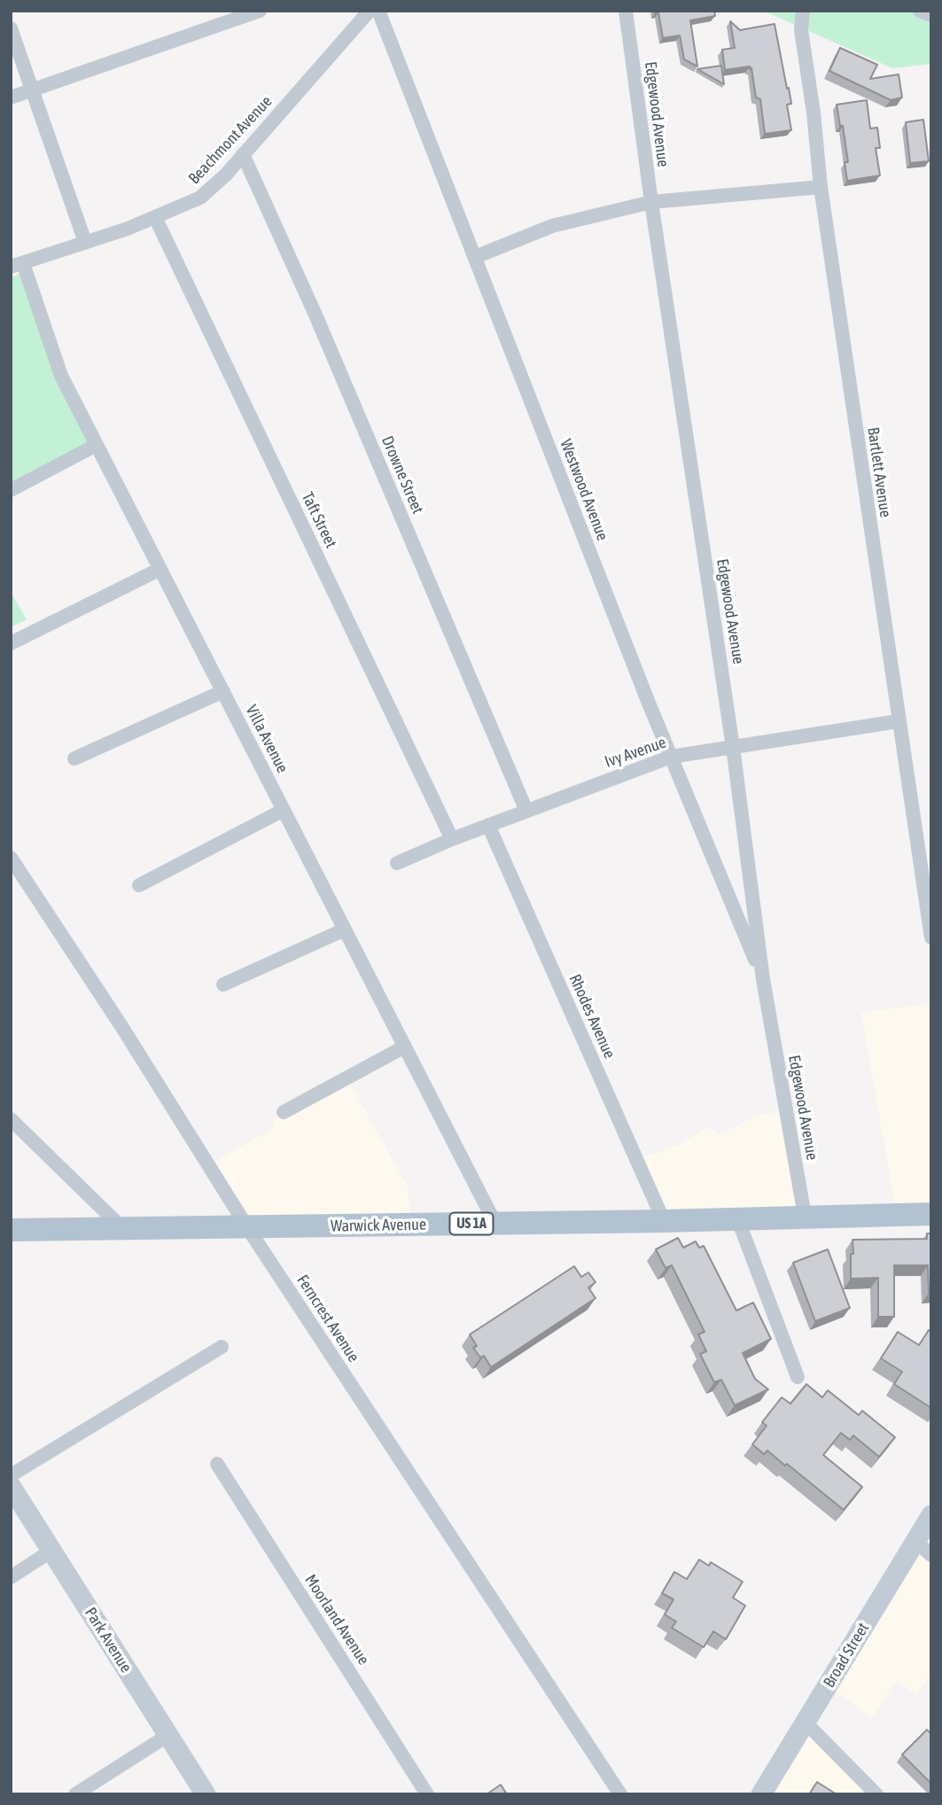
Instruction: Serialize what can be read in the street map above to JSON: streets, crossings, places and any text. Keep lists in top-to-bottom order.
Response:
{
  "streets": {
    "main road": [
      "US 1A",
      "Warwick Avenue",
      "Park Avenue",
      "Broad Street"
    ],
    "street": [
      "Edgewood Avenue",
      "Beachmont Avenue",
      "Bartlett Avenue",
      "Drowne Street",
      "Westwood Avenue",
      "Taft Street",
      "Villa Avenue",
      "Ivy Avenue",
      "Rhodes Avenue",
      "Ferncrest Avenue",
      "Moorland Avenue"
    ]
  },
  "crossings": [
    ["Edgewood Avenue", "Westwood Avenue"],
    ["Edgewood Avenue", "Ivy Avenue"],
    ["Edgewood Avenue", "Warwick Avenue"],
    ["Beachmont Avenue", "Drowne Street"],
    ["Beachmont Avenue", "Taft Street"],
    ["Beachmont Avenue", "Villa Avenue"],
    ["Bartlett Avenue", "Ivy Avenue"],
    ["Drowne Street", "Ivy Avenue"],
    ["Westwood Avenue", "Ivy Avenue"],
    ["Taft Street", "Ivy Avenue"],
    ["Villa Avenue", "Warwick Avenue"],
    ["Ivy Avenue", "Rhodes Avenue"],
    ["Rhodes Avenue", "Warwick Avenue"],
    ["Warwick Avenue", "Ferncrest Avenue"]
  ]
}
